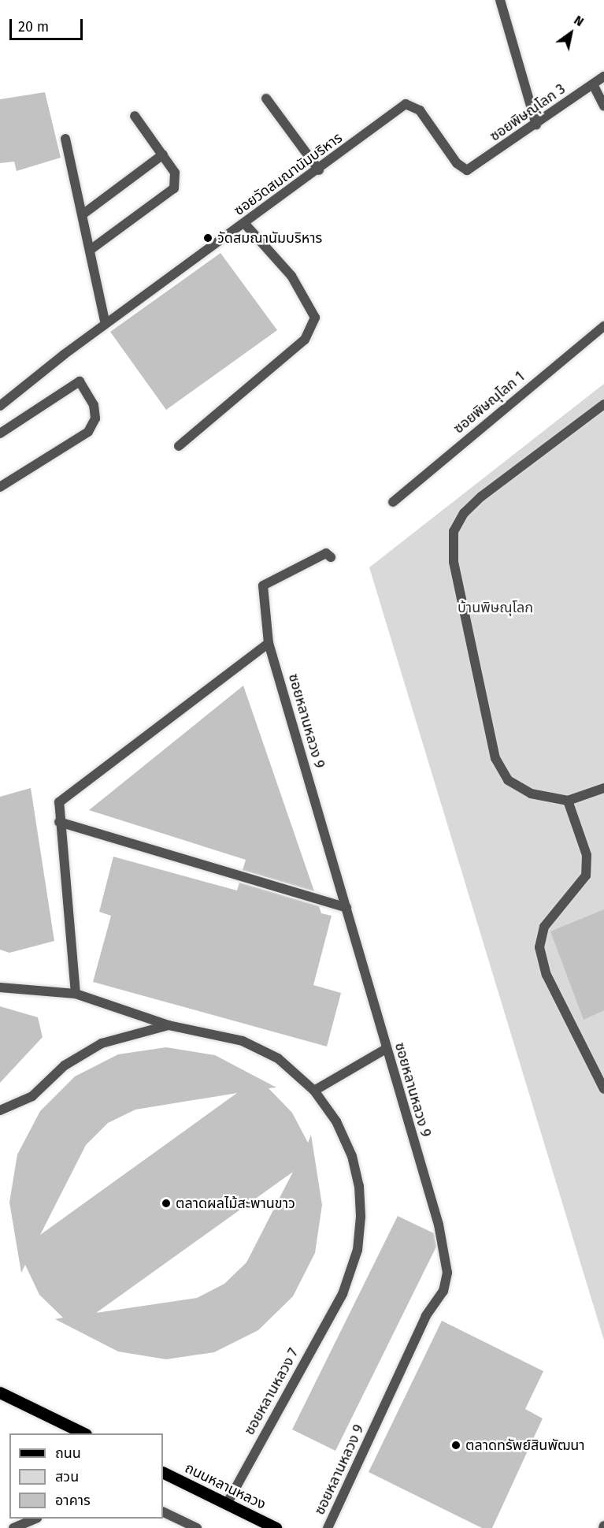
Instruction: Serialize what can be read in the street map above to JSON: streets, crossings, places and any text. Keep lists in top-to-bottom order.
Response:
{
  "streets": {
    "main road": ["ถนนหลานหลวง"],
    "street": [
      "ซอยพิษณุโลก 3",
      "ซอยวัดสมณานัมบริหาร",
      "ซอยพิษณุโลก 1",
      "ซอยหลานหลวง 9",
      "ซอยหลานหลวง 7"
    ]
  },
  "crossings": [
    ["ซอยพิษณุโลก 3", "ซอยวัดสมณานัมบริหาร"],
    ["ซอยหลานหลวง 7", "ถนนหลานหลวง"]
  ],
  "parks": ["บ้านพิษณุโลก"],
  "places": ["วัดสมณานัมบริหาร", "ตลาดผลไม้สะพานขาว", "ตลาดทรัพย์สินพัฒนา"],
  "legend": ["ถนน", "สวน", "อาคาร"],
  "scale_bar": "20 m",
  "north": "top right"
}
